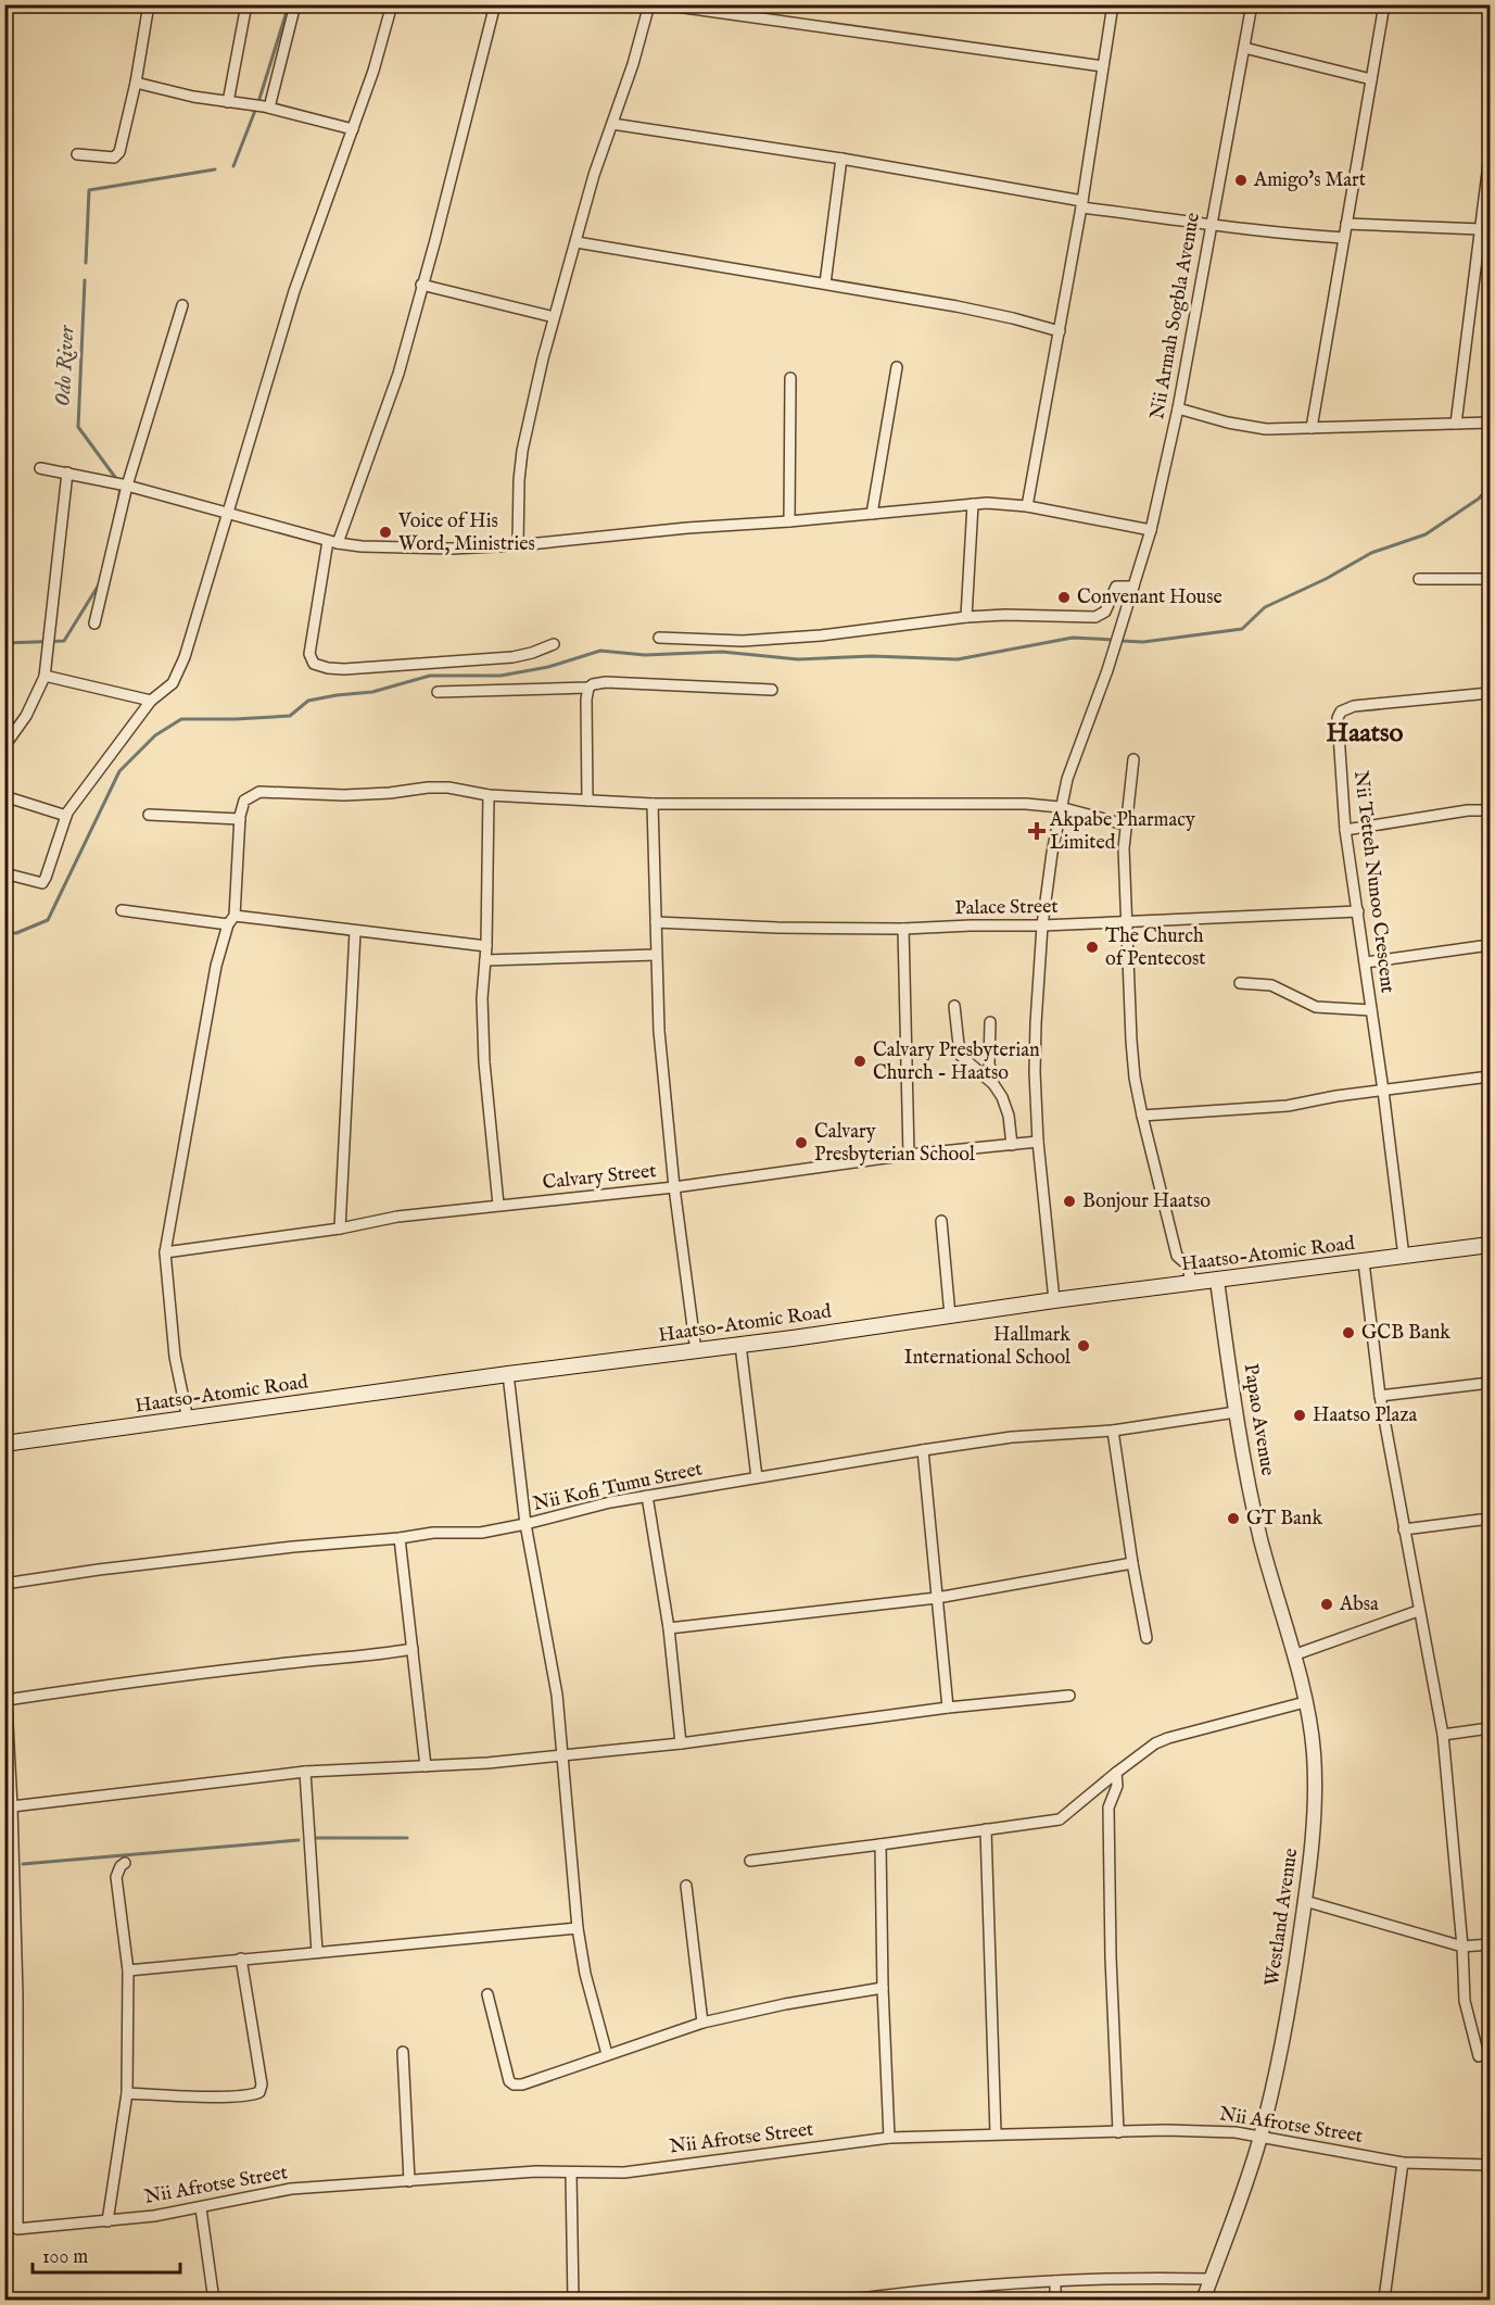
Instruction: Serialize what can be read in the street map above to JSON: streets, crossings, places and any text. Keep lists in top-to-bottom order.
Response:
{
  "streets": {
    "main road": ["Haatso-Atomic Road"],
    "street": [
      "Nii Armah Sogbla Avenue",
      "Nii Tetteh Nunoo Crescent",
      "Palace Street",
      "Calvary Street",
      "Papao Avenue",
      "Nii Kofi Tumu Street",
      "Westland Avenue",
      "Nii Afrotse Street"
    ]
  },
  "crossings": [
    ["Nii Armah Sogbla Avenue", "Palace Street"],
    ["Nii Armah Sogbla Avenue", "Calvary Street"],
    ["Nii Armah Sogbla Avenue", "Haatso-Atomic Road"],
    ["Nii Tetteh Nunoo Crescent", "Palace Street"],
    ["Nii Tetteh Nunoo Crescent", "Haatso-Atomic Road"],
    ["Haatso-Atomic Road", "Papao Avenue"],
    ["Papao Avenue", "Nii Kofi Tumu Street"],
    ["Papao Avenue", "Westland Avenue"],
    ["Westland Avenue", "Nii Afrotse Street"]
  ],
  "districts": ["Haatso"],
  "water": ["Odo River"],
  "places": {
    "other": [
      "Amigo's Mart",
      "Voice of His Word, Ministries",
      "Convenant House",
      "The Church of Pentecost",
      "Calvary Presbyterian Church - Haatso",
      "Calvary Presbyterian School",
      "Bonjour Haatso",
      "GCB Bank",
      "Hallmark International School",
      "Haatso Plaza",
      "GT Bank",
      "Absa"
    ],
    "health": ["Akpabe Pharmacy Limited"]
  },
  "scale_bar": "100 m"
}
